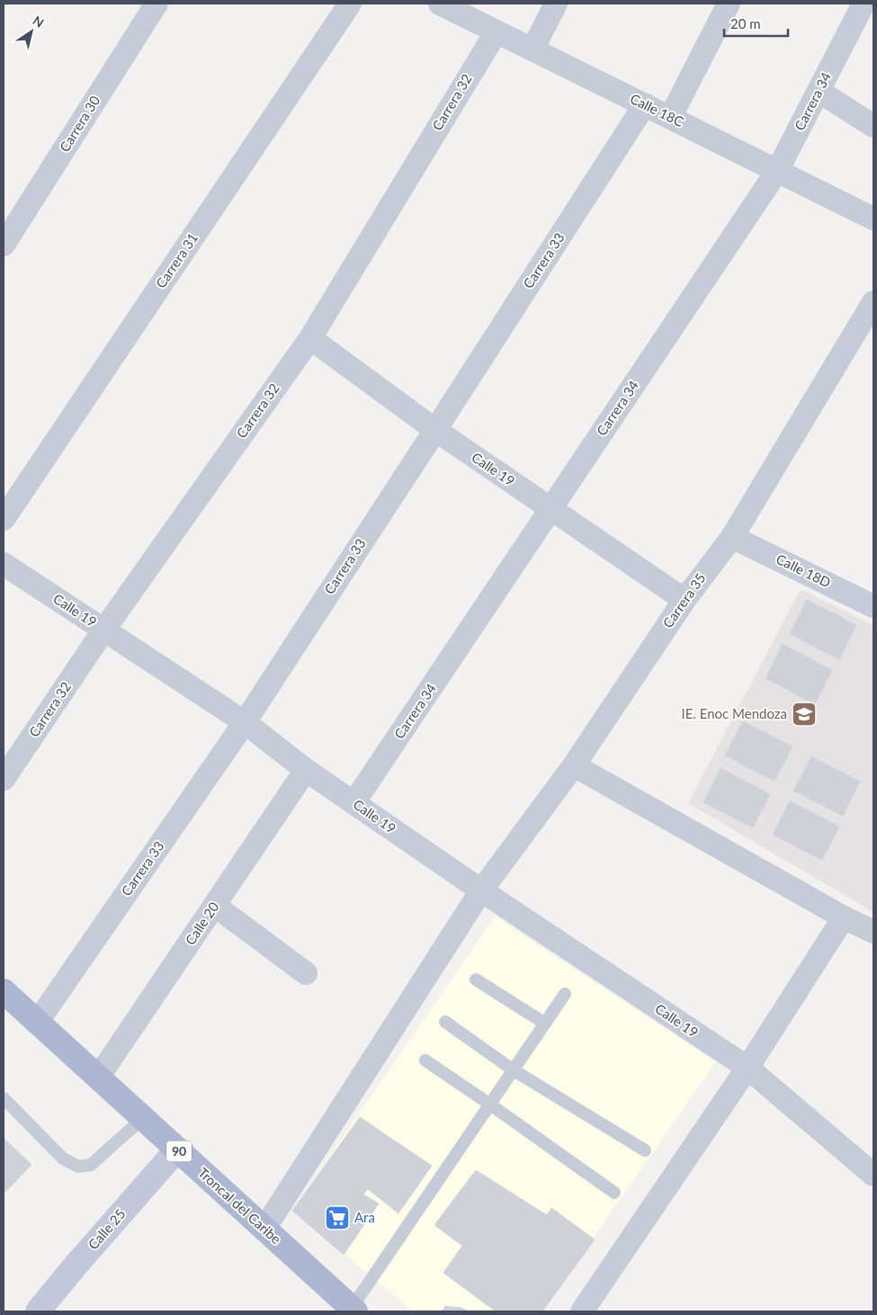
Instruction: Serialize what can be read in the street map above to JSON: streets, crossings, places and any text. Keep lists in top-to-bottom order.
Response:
{
  "streets": {
    "main road": ["90", "Troncal del Caribe"],
    "street": [
      "Carrera 34",
      "Carrera 32",
      "Calle 18C",
      "Carrera 30",
      "Carrera 31",
      "Carrera 33",
      "Calle 19",
      "Calle 18D",
      "Carrera 35",
      "Calle 20",
      "Calle 25"
    ]
  },
  "crossings": [
    ["Carrera 34", "Calle 18C"],
    ["Carrera 34", "Calle 19"],
    ["Carrera 32", "Calle 18C"],
    ["Carrera 32", "Calle 19"],
    ["Calle 18C", "Carrera 33"],
    ["Carrera 33", "Calle 19"],
    ["Carrera 33", "Troncal del Caribe"],
    ["Calle 19", "Carrera 35"],
    ["Calle 19", "Calle 20"],
    ["Calle 18D", "Carrera 35"],
    ["Carrera 35", "Troncal del Caribe"],
    ["Calle 20", "Troncal del Caribe"],
    ["Troncal del Caribe", "Calle 25"]
  ],
  "places": {
    "school or university": ["IE. Enoc Mendoza"],
    "supermarket": ["Ara"]
  },
  "scale_bar": "20 m",
  "north": "top right"
}
